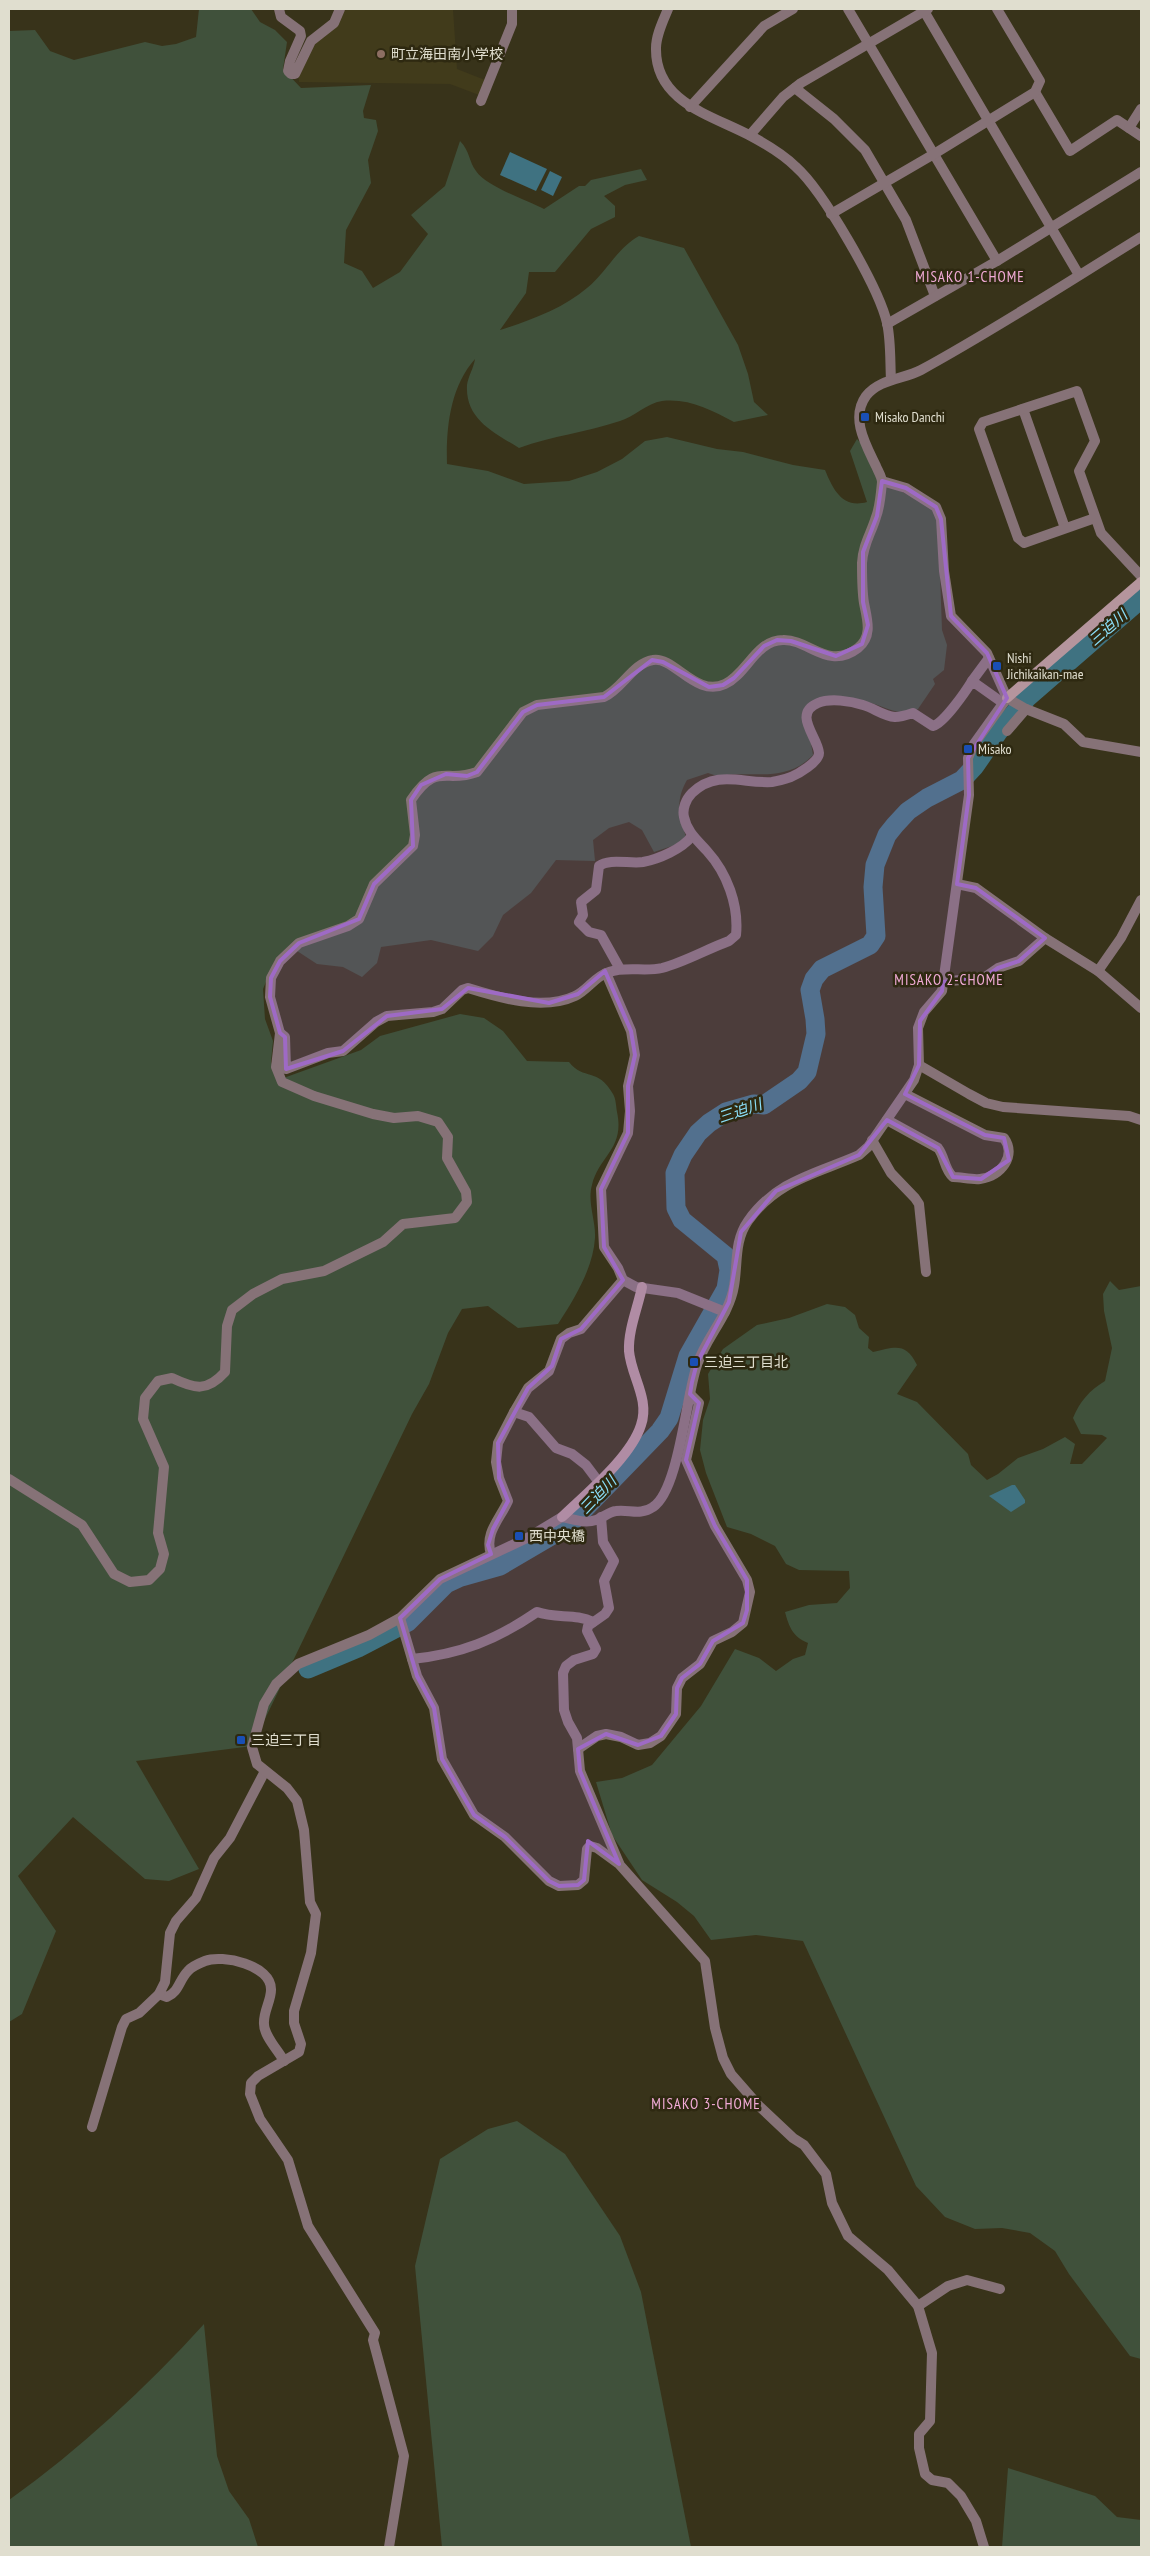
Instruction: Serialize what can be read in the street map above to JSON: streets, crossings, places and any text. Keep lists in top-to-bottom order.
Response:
{
  "districts": ["MISAKO 1-CHOME", "MISAKO 2-CHOME", "MISAKO 3-CHOME"],
  "water": ["三迫川"],
  "places": {
    "other": ["町立海田南小学校"],
    "transit": [
      "Misako Danchi",
      "Nishi Jichikaikan-mae",
      "Misako",
      "三迫三丁目北",
      "西中央橋",
      "三迫三丁目"
    ]
  }
}
